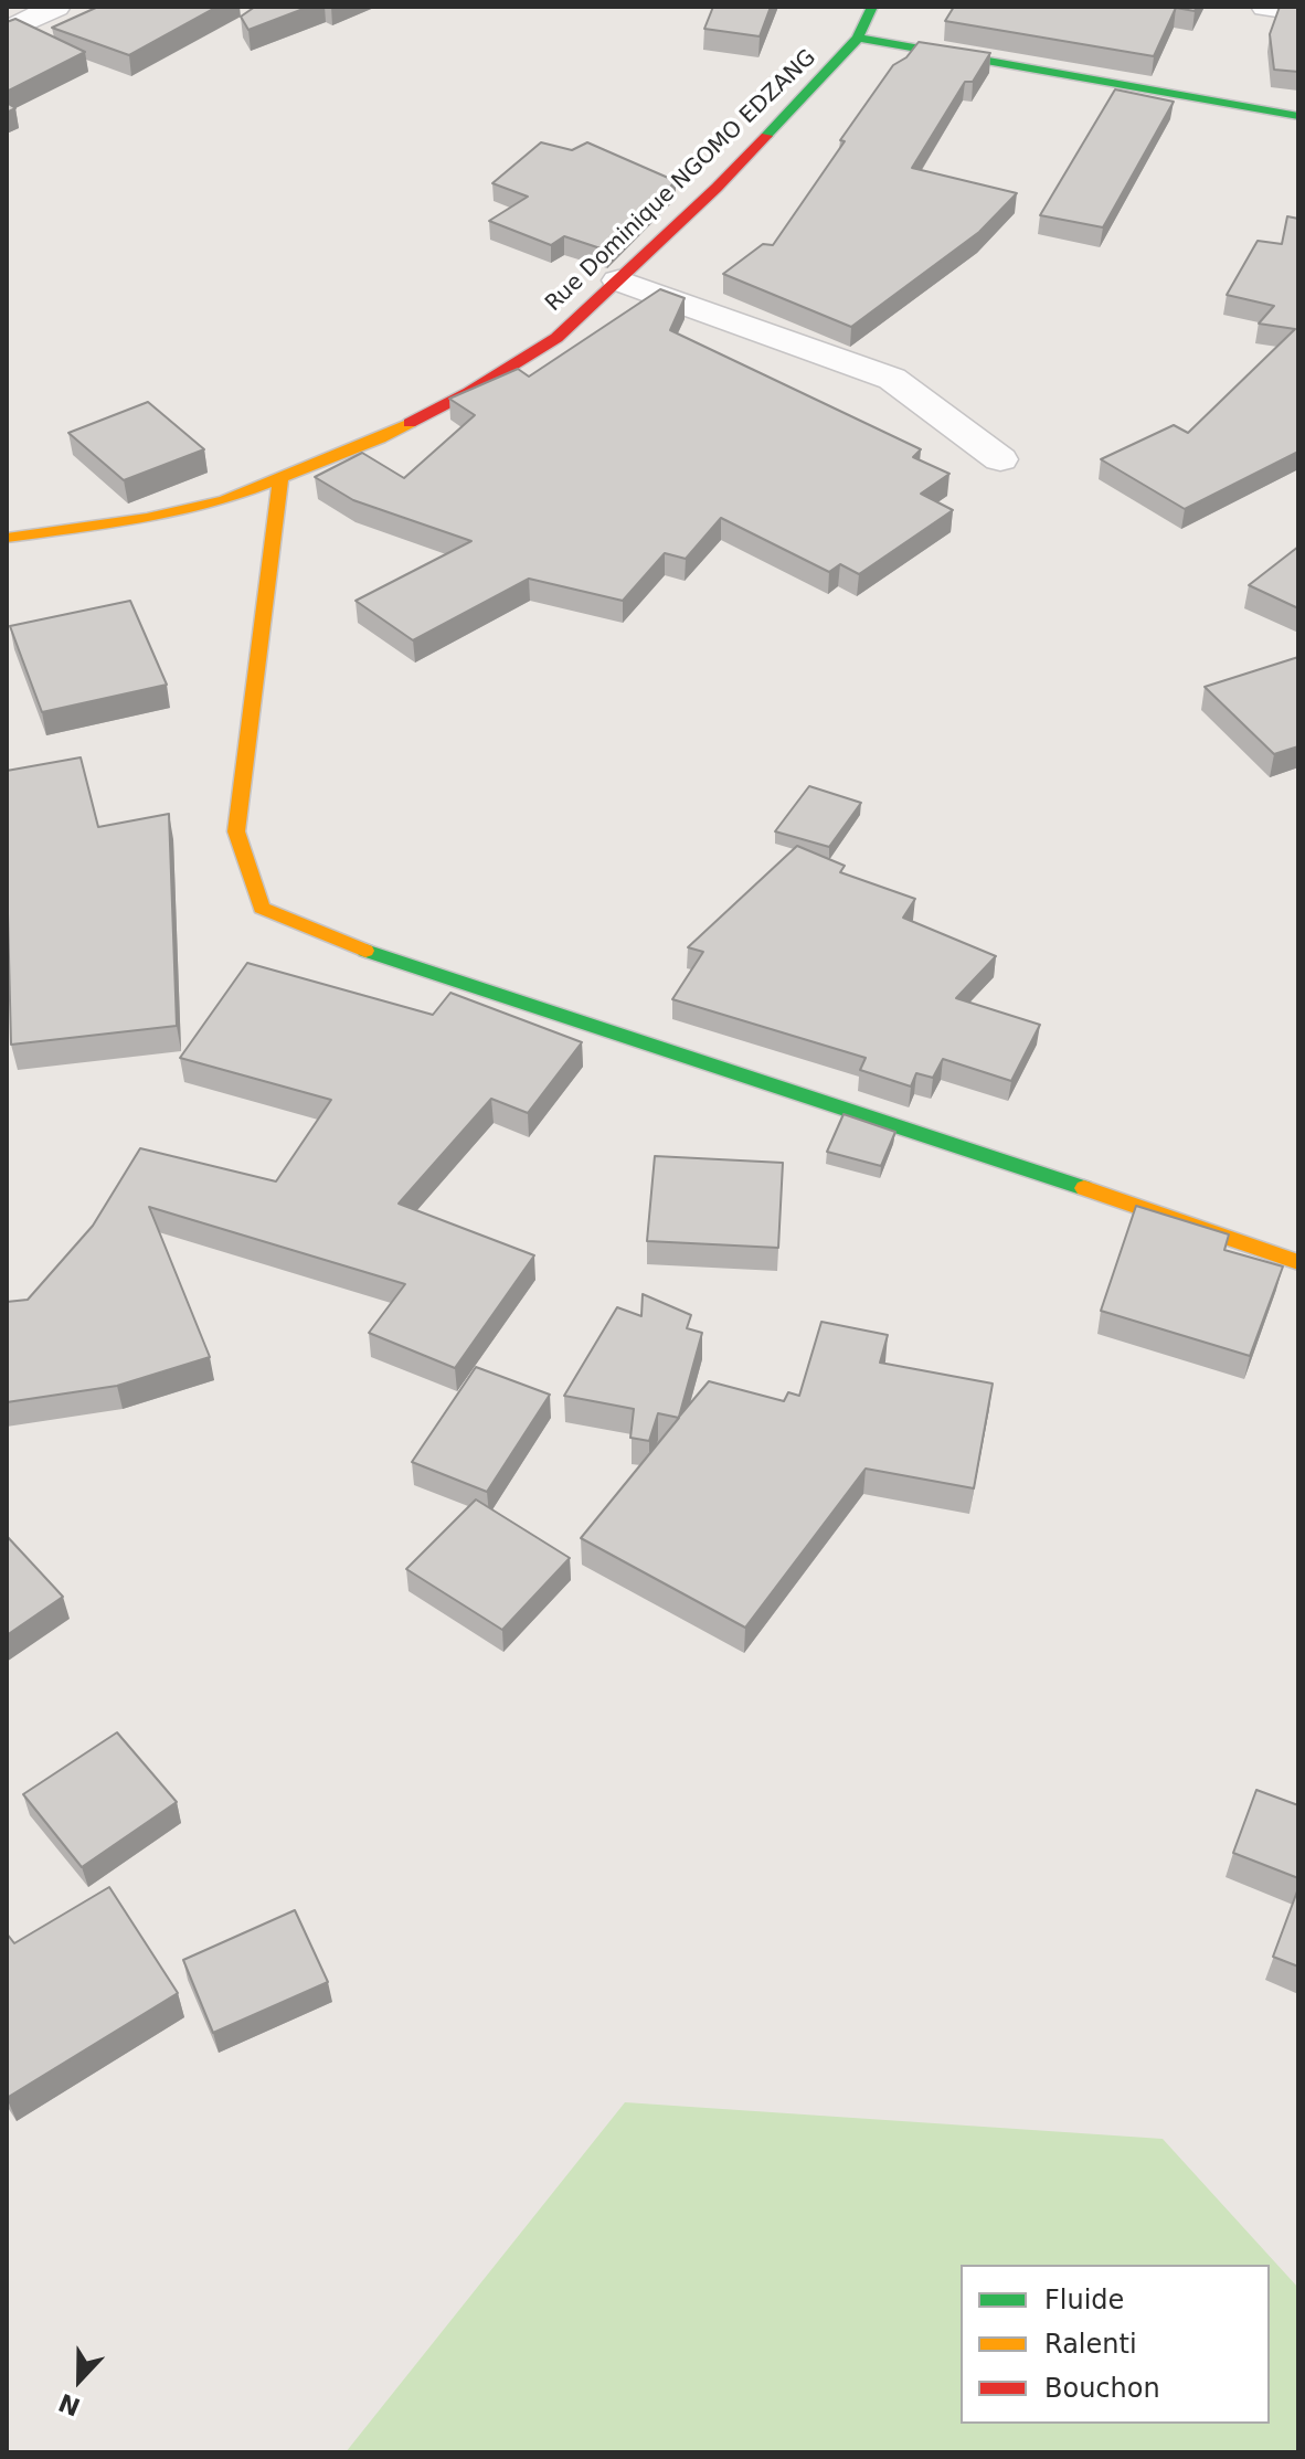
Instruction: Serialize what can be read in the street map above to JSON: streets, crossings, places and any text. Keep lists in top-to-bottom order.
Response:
{
  "streets": {
    "street": ["Rue Dominique NGOMO EDZANG"]
  },
  "legend": ["Fluide", "Ralenti", "Bouchon"],
  "north": "bottom"
}
